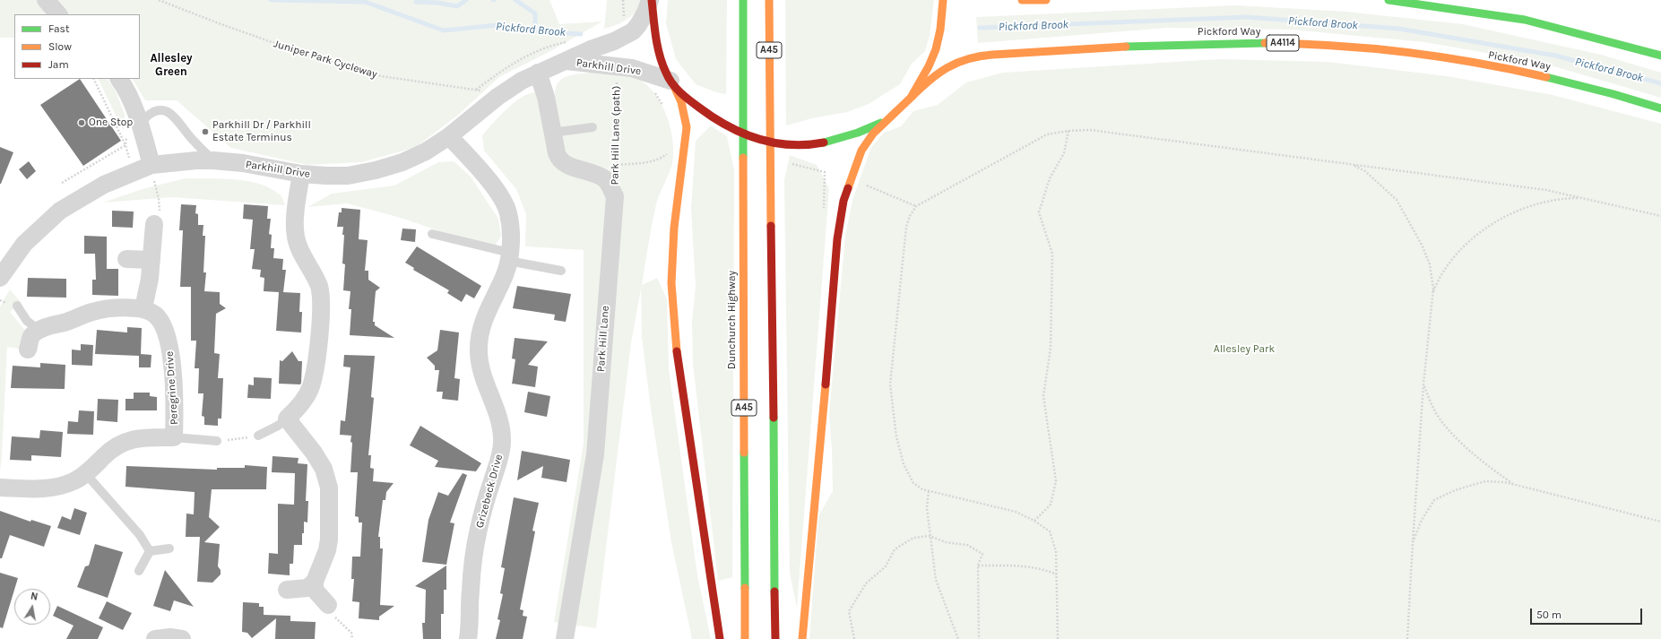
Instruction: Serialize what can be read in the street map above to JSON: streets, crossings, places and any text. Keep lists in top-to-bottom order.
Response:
{
  "streets": {
    "highway": [
      "Pickford Way",
      "A4114",
      "A45",
      "Dunchurch Highway"
    ],
    "street": [
      "Parkhill Drive",
      "Park Hill Lane",
      "Peregrine Drive",
      "Grizebeck Drive"
    ],
    "path": ["Juniper Park Cycleway", "Park Hill Lane (path)"]
  },
  "crossings": [
    ["Juniper Park Cycleway", "Parkhill Drive"],
    ["Parkhill Drive", "Park Hill Lane"],
    ["Parkhill Drive", "Grizebeck Drive"]
  ],
  "districts": ["Allesley Green"],
  "water": ["Pickford Brook"],
  "parks": ["Allesley Park"],
  "places": ["One Stop", "Parkhill Dr / Parkhill Estate Terminus"],
  "legend": ["Fast", "Slow", "Jam"],
  "scale_bar": "50 m",
  "north": "top"
}
